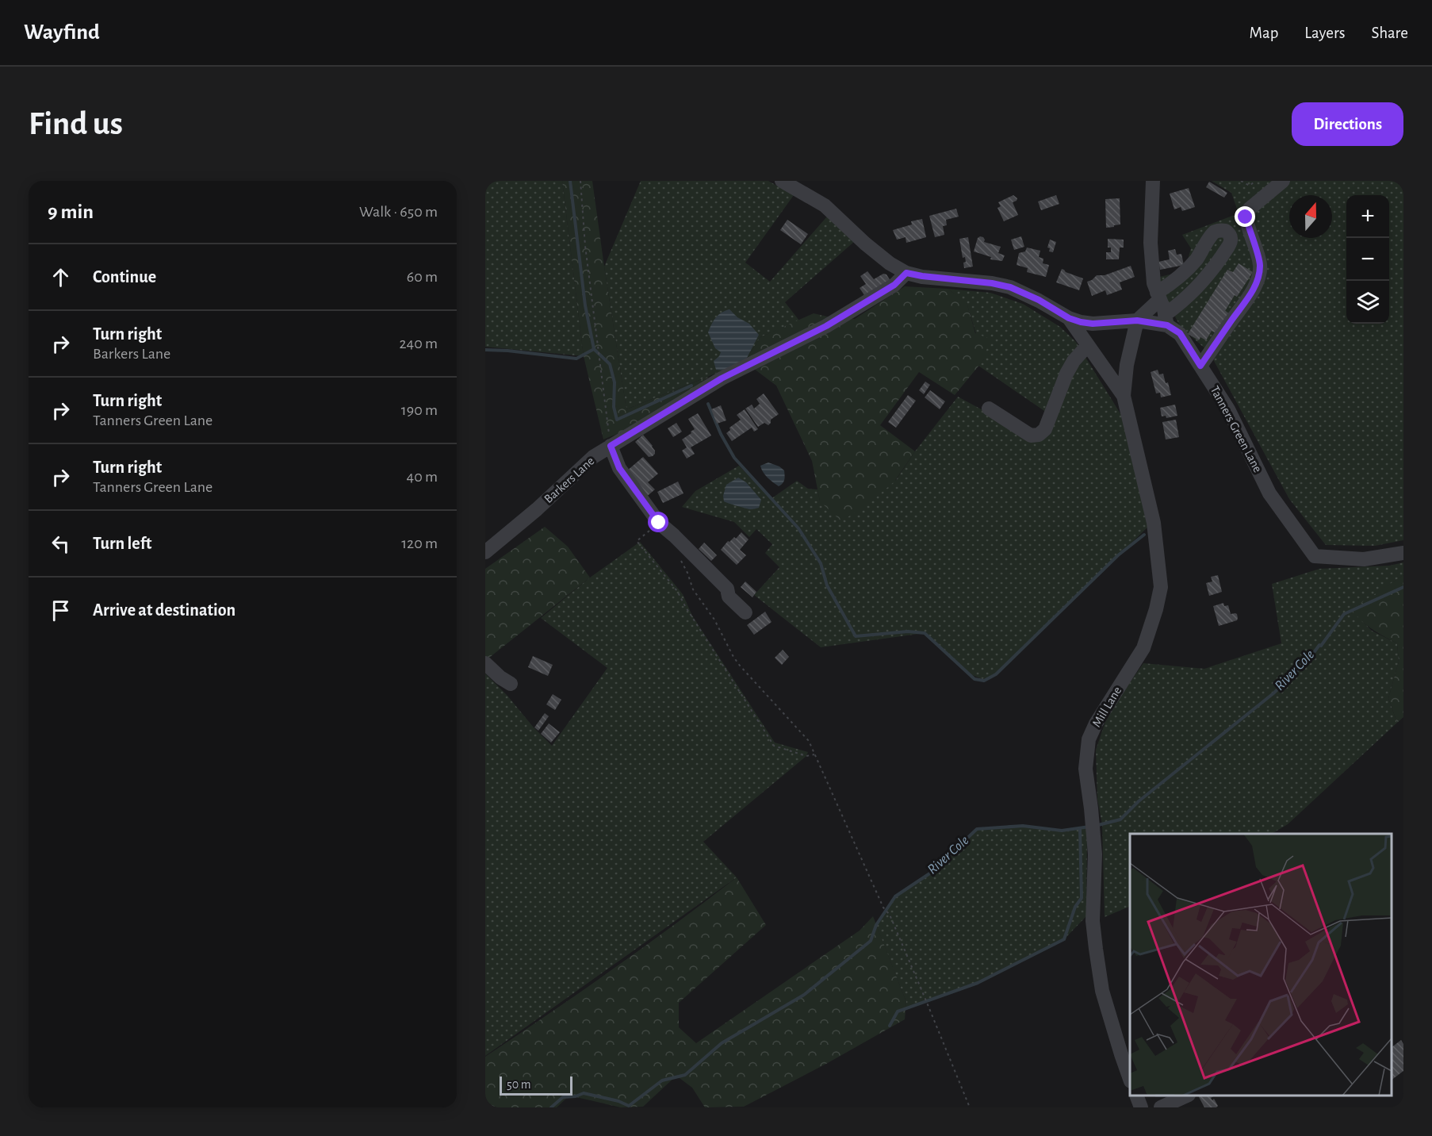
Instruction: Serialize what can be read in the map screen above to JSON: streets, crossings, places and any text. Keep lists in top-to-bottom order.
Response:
{
  "streets": {
    "street": ["Tanners Green Lane", "Barkers Lane", "Mill Lane"]
  },
  "water": ["River Cole"],
  "scale_bar": "50 m",
  "north": "top",
  "page": {
    "header": "Wayfind",
    "nav": ["Map", "Layers", "Share"],
    "buttons": "Directions",
    "title": "Find us",
    "heading": ["9 min", "Walk · 650 m"],
    "map_buttons": ["+", "−"],
    "list": [
      ["Continue", "60 m"],
      ["Turn right", "Barkers Lane", "240 m"],
      ["Turn right", "Tanners Green Lane", "190 m"],
      ["Turn right", "Tanners Green Lane", "40 m"],
      ["Turn left", "120 m"],
      "Arrive at destination"
    ],
    "scale": "50 m"
  }
}
